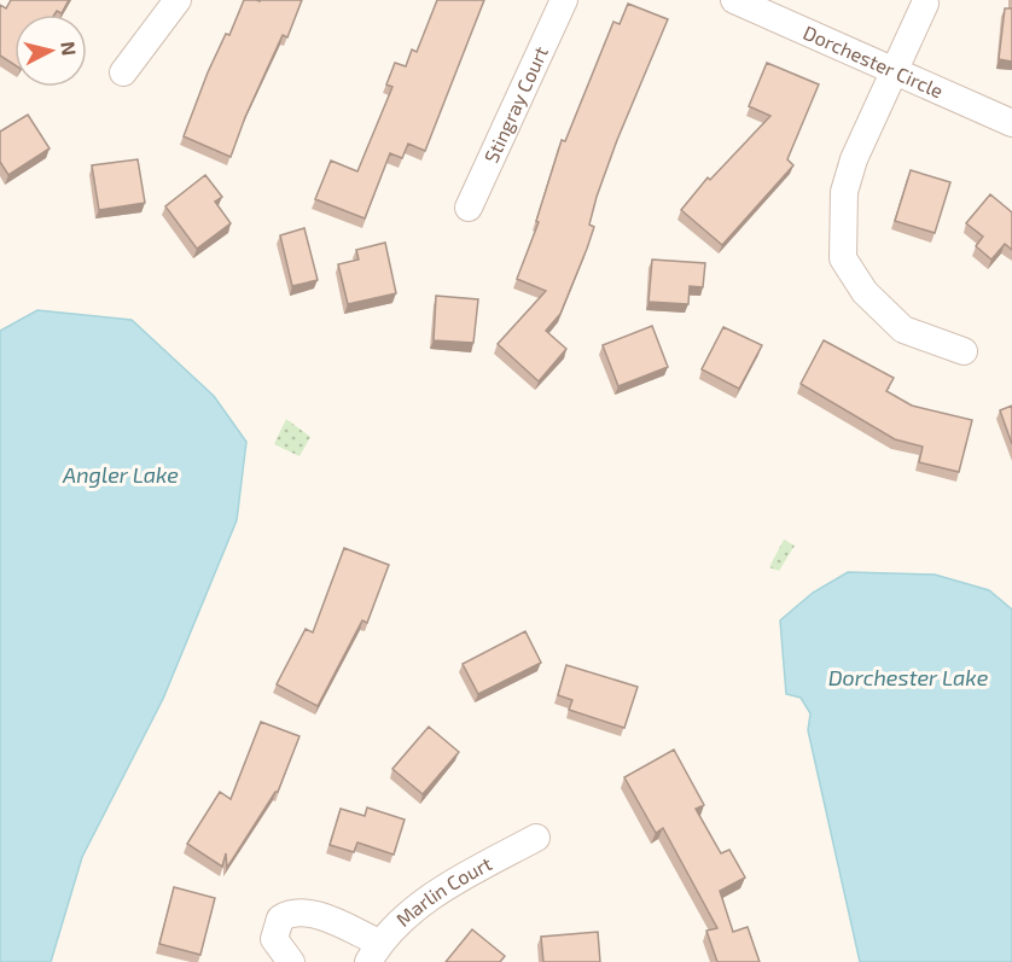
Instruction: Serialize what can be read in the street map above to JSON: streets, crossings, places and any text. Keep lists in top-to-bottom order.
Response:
{
  "streets": {
    "street": ["Dorchester Circle", "Stingray Court", "Marlin Court"]
  },
  "water": ["Angler Lake", "Dorchester Lake"],
  "north": "right"
}
